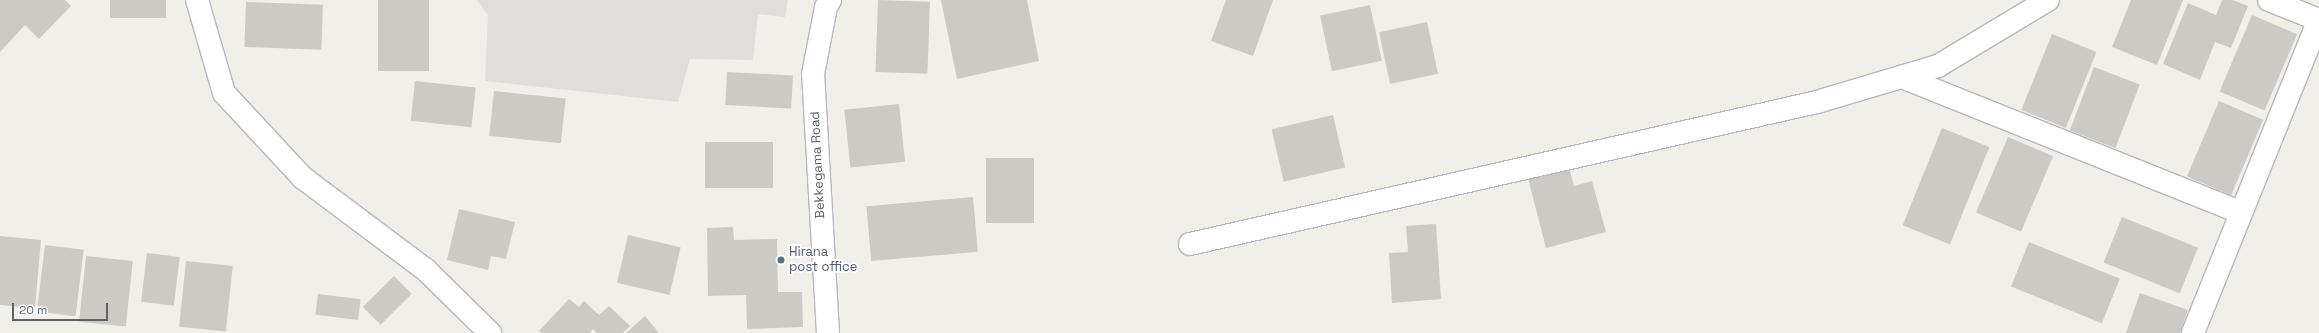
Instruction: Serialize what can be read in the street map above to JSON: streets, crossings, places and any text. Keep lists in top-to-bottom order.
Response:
{
  "streets": {
    "street": ["Bekkegama Road"]
  },
  "places": ["Hirana post office"],
  "scale_bar": "20 m"
}
